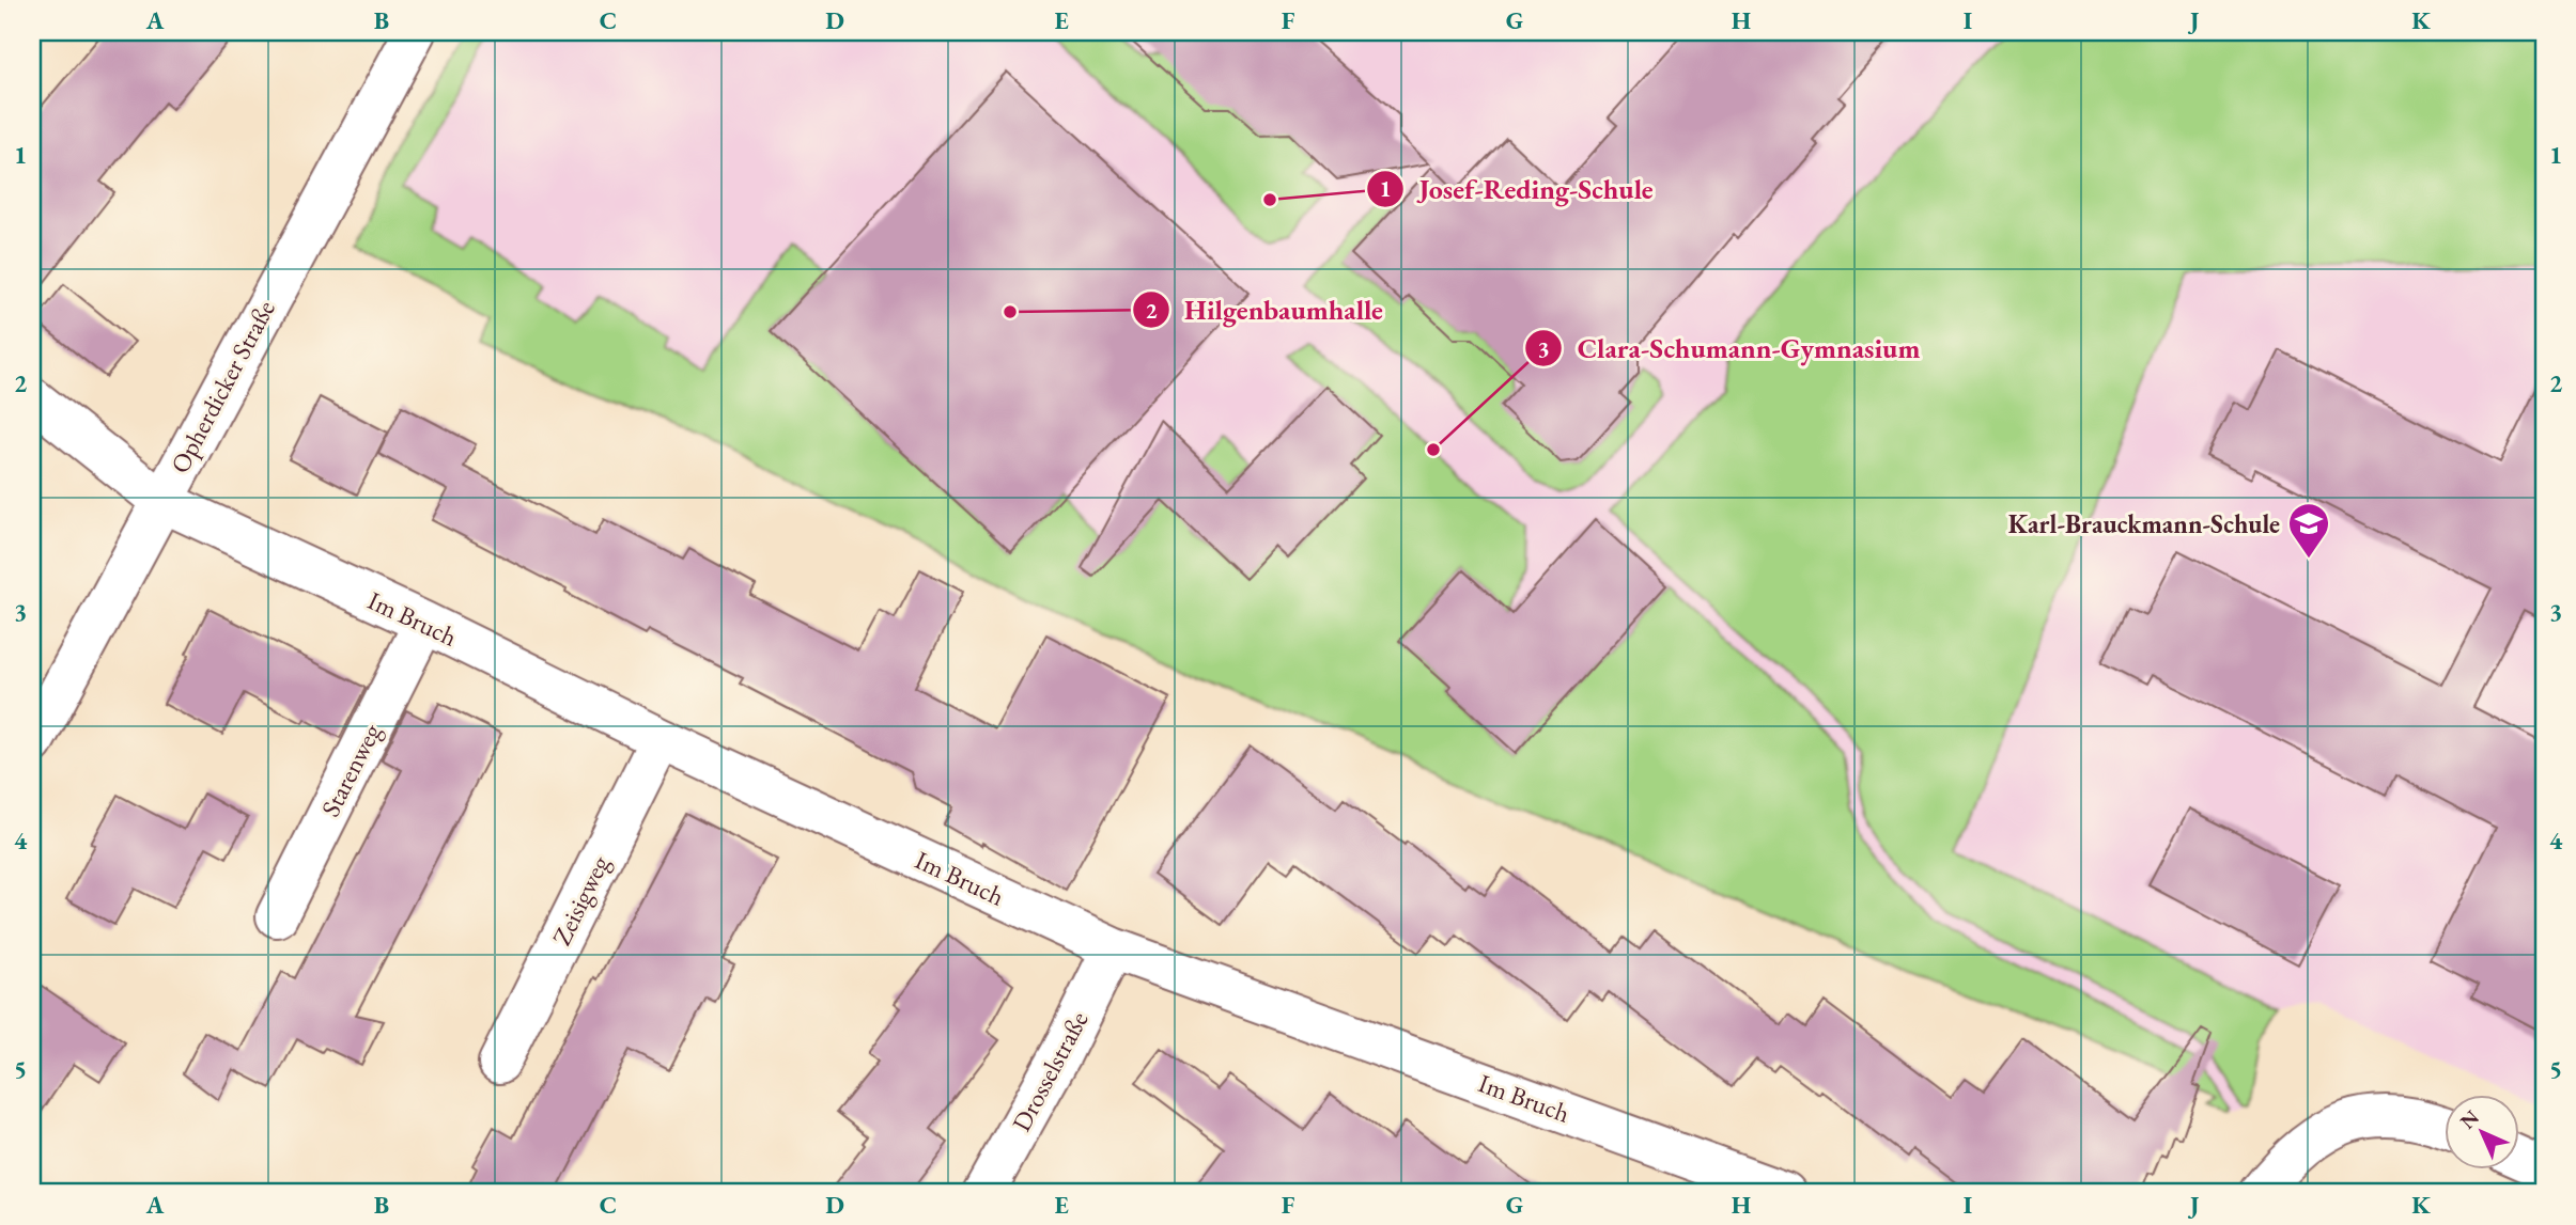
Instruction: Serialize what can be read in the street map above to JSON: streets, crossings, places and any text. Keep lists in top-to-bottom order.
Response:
{
  "streets": {
    "street": [
      "Opherdicker Straße",
      "Im Bruch",
      "Starenweg",
      "Zeisigweg",
      "Drosselstraße"
    ]
  },
  "crossings": [
    ["Opherdicker Straße", "Im Bruch"],
    ["Im Bruch", "Starenweg"],
    ["Im Bruch", "Zeisigweg"],
    ["Im Bruch", "Drosselstraße"]
  ],
  "places": {
    "other": ["Josef-Reding-Schule", "Hilgenbaumhalle", "Clara-Schumann-Gymnasium"],
    "school or university": ["Karl-Brauckmann-Schule"]
  },
  "north": "top left",
  "grid": {
    "columns": [
      "A",
      "B",
      "C",
      "D",
      "E",
      "F",
      "G",
      "H",
      "I",
      "J",
      "K"
    ],
    "rows": [
      "1",
      "2",
      "3",
      "4",
      "5"
    ]
  }
}
